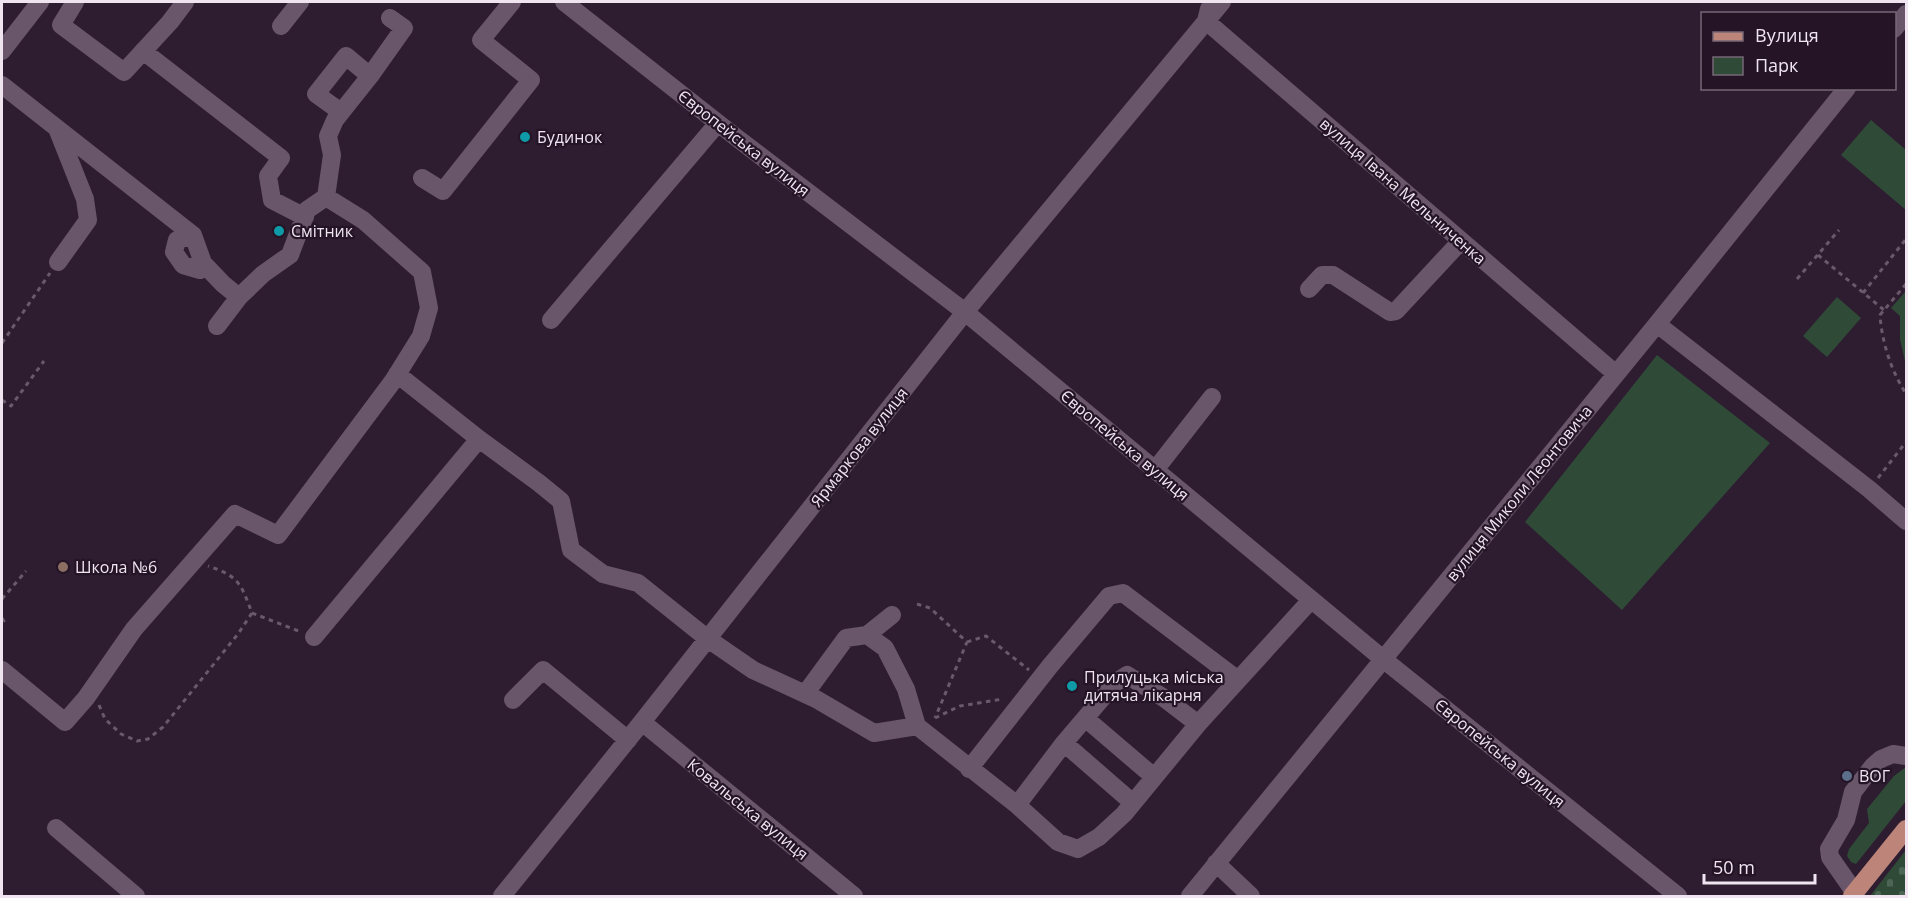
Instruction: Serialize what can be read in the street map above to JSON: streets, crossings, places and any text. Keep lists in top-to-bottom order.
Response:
{
  "streets": {
    "street": [
      "Європейська вулиця",
      "вулиця Івана Мельниченка",
      "Ярмаркова вулиця",
      "вулиця Миколи Леонтовича",
      "Ковальська вулиця"
    ]
  },
  "crossings": [
    ["Європейська вулиця", "Ярмаркова вулиця"],
    ["Європейська вулиця", "вулиця Миколи Леонтовича"],
    ["вулиця Івана Мельниченка", "Ярмаркова вулиця"],
    ["вулиця Івана Мельниченка", "вулиця Миколи Леонтовича"],
    ["Ярмаркова вулиця", "Ковальська вулиця"]
  ],
  "places": [
    "Будинок",
    "Смітник",
    "Школа №6",
    "Прилуцька міська дитяча лікарня",
    "ВОГ"
  ],
  "legend": ["Вулиця", "Парк"],
  "scale_bar": "50 m"
}
